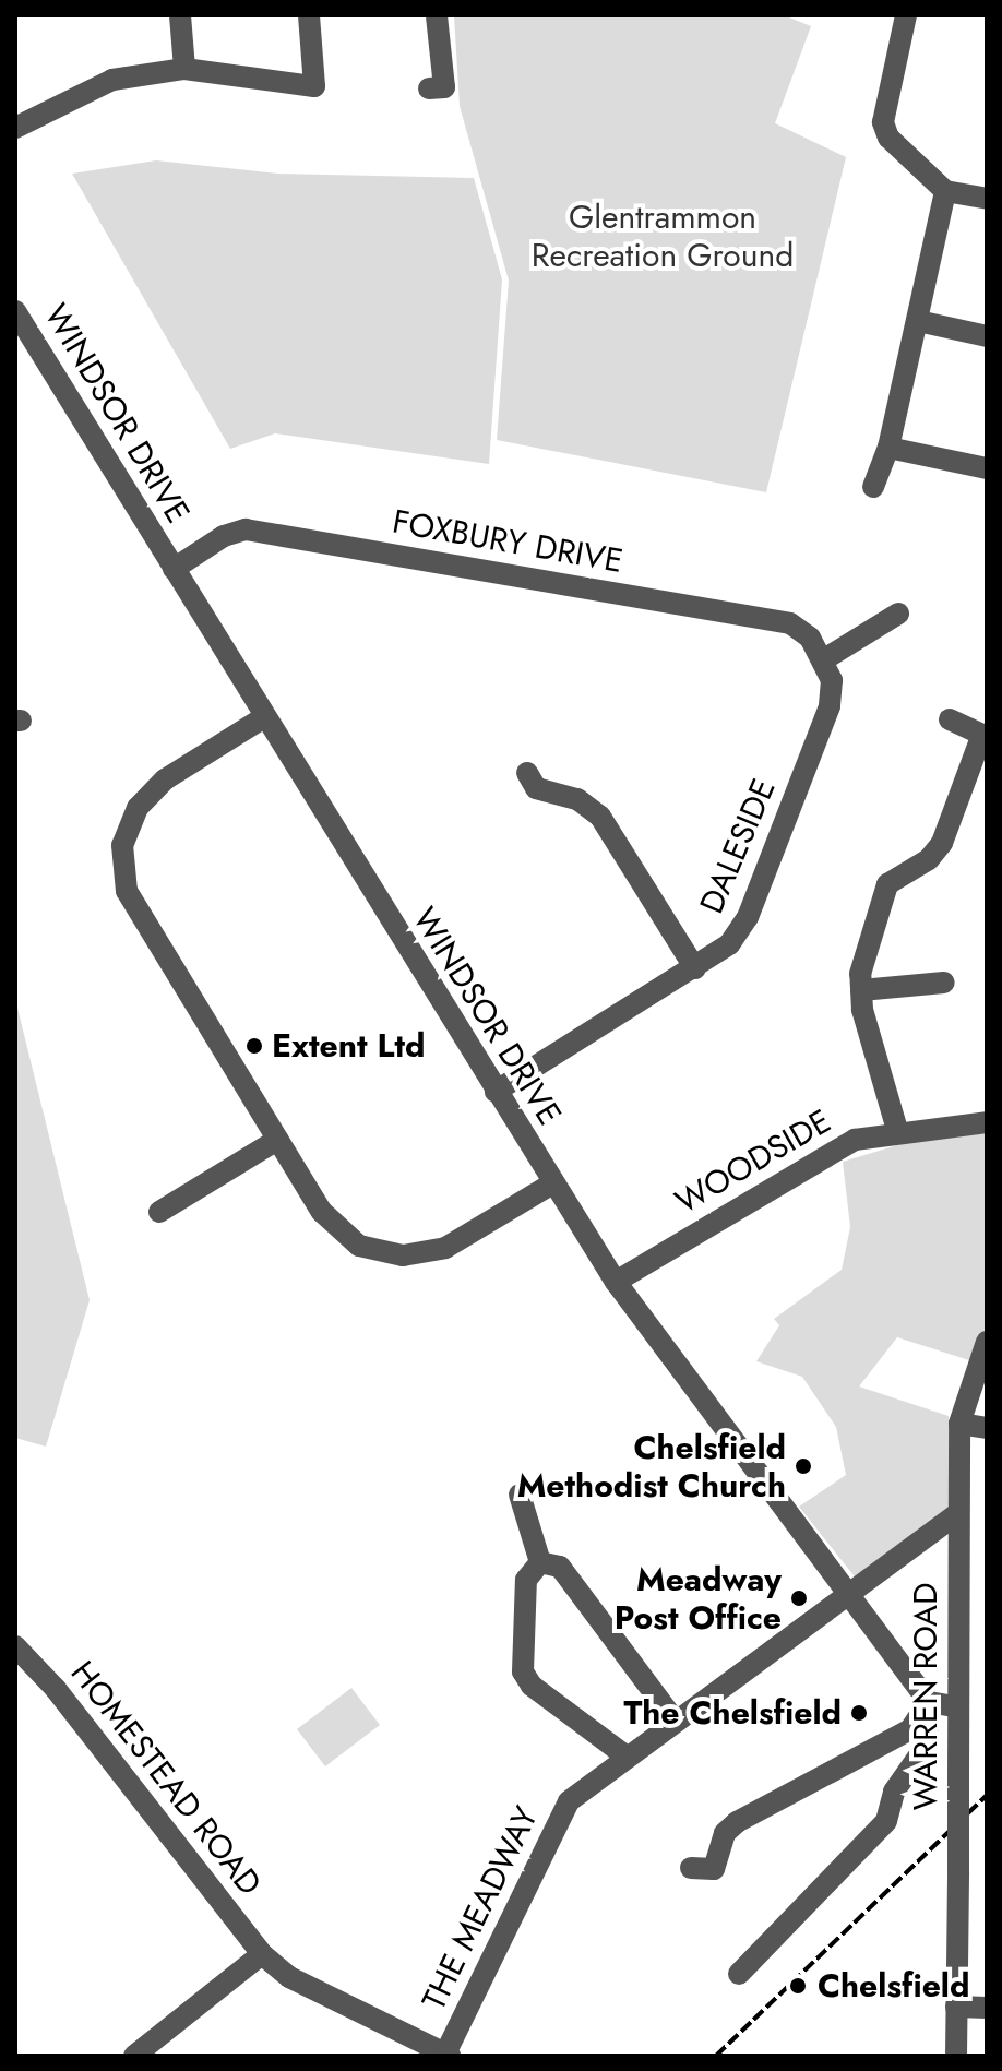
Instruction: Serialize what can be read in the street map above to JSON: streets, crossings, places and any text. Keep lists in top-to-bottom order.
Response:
{
  "streets": {
    "street": [
      "WINDSOR DRIVE",
      "FOXBURY DRIVE",
      "DALESIDE",
      "WOODSIDE",
      "WARREN ROAD",
      "HOMESTEAD ROAD",
      "THE MEADWAY"
    ]
  },
  "crossings": [
    ["WINDSOR DRIVE", "FOXBURY DRIVE"],
    ["WINDSOR DRIVE", "DALESIDE"],
    ["WINDSOR DRIVE", "WOODSIDE"],
    ["WINDSOR DRIVE", "THE MEADWAY"],
    ["FOXBURY DRIVE", "DALESIDE"],
    ["WARREN ROAD", "THE MEADWAY"],
    ["HOMESTEAD ROAD", "THE MEADWAY"]
  ],
  "parks": ["Glentrammon Recreation Ground"],
  "places": [
    "Extent Ltd",
    "Chelsfield Methodist Church",
    "Meadway Post Office",
    "The Chelsfield",
    "Chelsfield"
  ]
}
